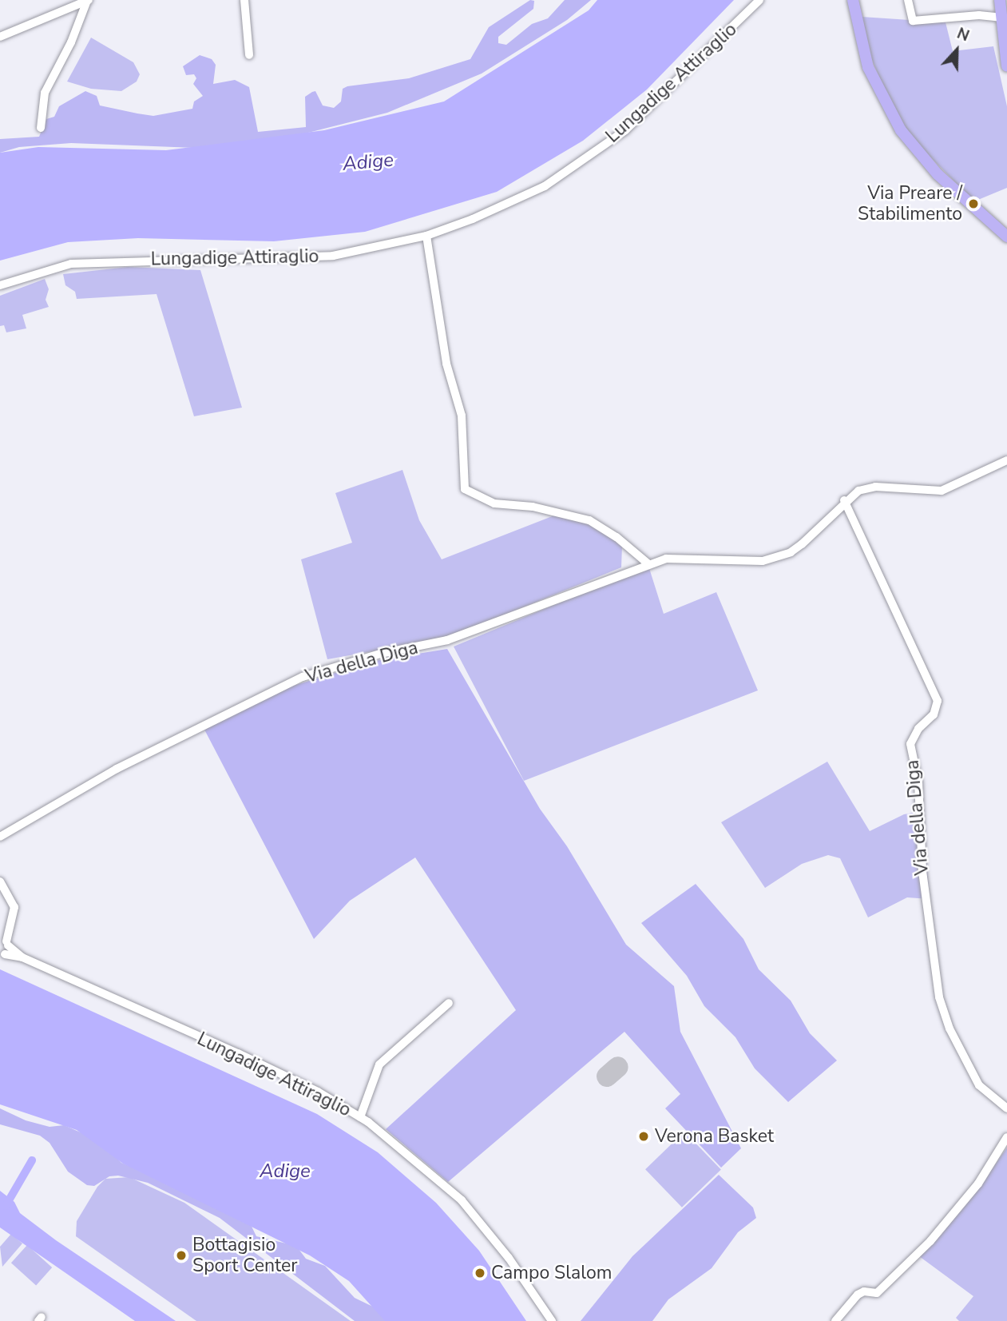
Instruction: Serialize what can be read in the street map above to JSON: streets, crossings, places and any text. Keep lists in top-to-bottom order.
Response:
{
  "streets": {
    "street": ["Lungadige Attiraglio", "Via della Diga"]
  },
  "water": ["Adige"],
  "places": [
    "Via Preare / Stabilimento",
    "Verona Basket",
    "Bottagisio Sport Center",
    "Campo Slalom"
  ],
  "north": "top"
}
